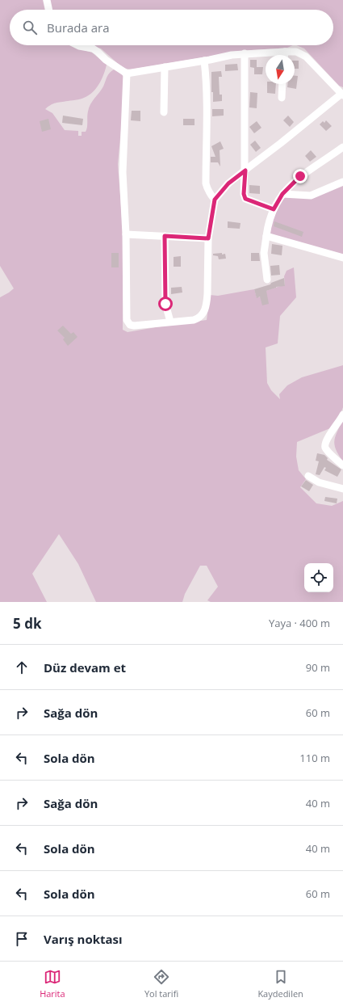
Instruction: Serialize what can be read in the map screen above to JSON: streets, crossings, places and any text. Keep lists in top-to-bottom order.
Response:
{
  "north": "bottom",
  "page": {
    "search": "Burada ara",
    "heading": ["5 dk", "Yaya · 400 m"],
    "list": [
      ["Düz devam et", "90 m"],
      ["Sağa dön", "60 m"],
      ["Sola dön", "110 m"],
      ["Sağa dön", "40 m"],
      ["Sola dön", "40 m"],
      ["Sola dön", "60 m"],
      "Varış noktası"
    ],
    "nav": ["Harita", "Yol tarifi", "Kaydedilen"]
  }
}
